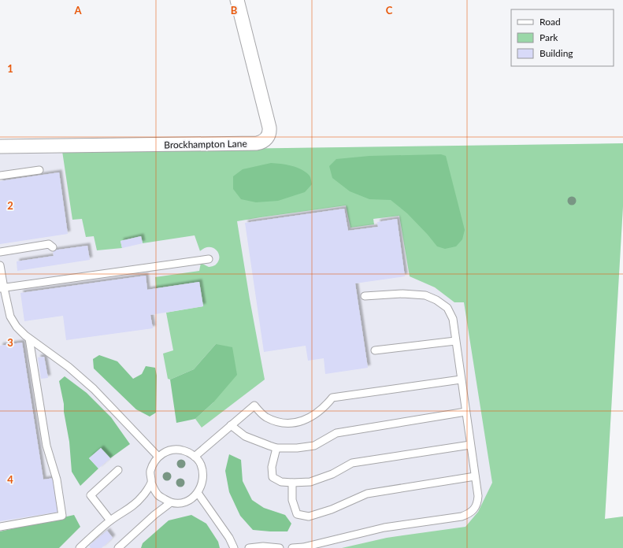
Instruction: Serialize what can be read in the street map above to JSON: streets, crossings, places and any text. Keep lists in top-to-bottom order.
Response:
{
  "streets": {
    "street": ["Brockhampton Lane"]
  },
  "legend": ["Road", "Park", "Building"],
  "grid": {
    "columns": ["A", "B", "C"],
    "rows": [
      "1",
      "2",
      "3",
      "4"
    ]
  }
}
